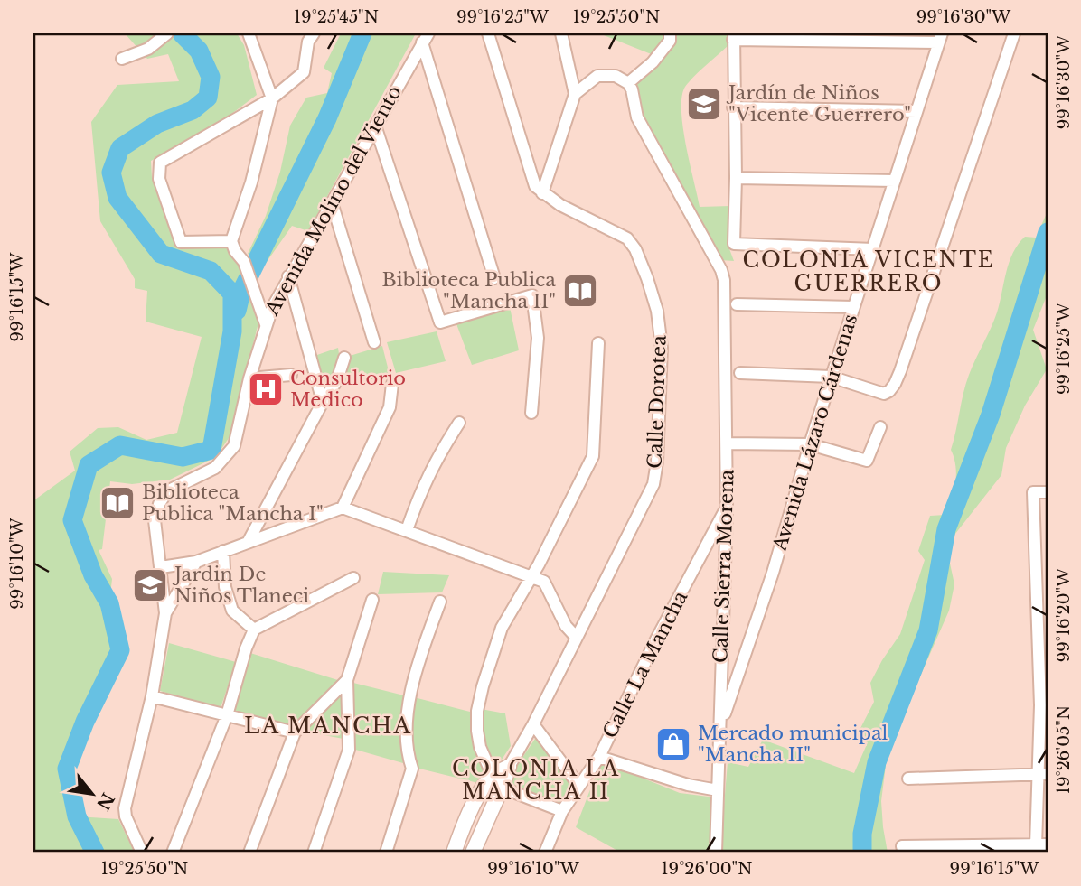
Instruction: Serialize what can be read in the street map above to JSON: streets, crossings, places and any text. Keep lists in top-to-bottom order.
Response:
{
  "streets": {
    "main road": ["Calle Dorotea"],
    "street": [
      "Avenida Molino del Viento",
      "Avenida Lázaro Cárdenas",
      "Calle Sierra Morena",
      "Calle La Mancha"
    ]
  },
  "crossings": [
    ["Avenida Lázaro Cárdenas", "Calle Sierra Morena"],
    ["Calle Sierra Morena", "Calle La Mancha"]
  ],
  "districts": ["COLONIA VICENTE GUERRERO", "LA MANCHA", "COLONIA LA MANCHA II"],
  "places": {
    "school or university": ["Jardín de Niños \"Vicente Guerrero\"", "Jardin De Niños Tlaneci"],
    "library": ["Biblioteca Publica \"Mancha II\"", "Biblioteca Publica \"Mancha I\""],
    "hospital": ["Consultorio Medico"],
    "shop": ["Mercado municipal \"Mancha II\""]
  },
  "north": "bottom right",
  "coordinates": [
    "19°25'45\"N",
    "99°16'25\"W",
    "19°25'50\"N",
    "99°16'30\"W",
    "99°16'15\"W",
    "99°16'10\"W",
    "99°16'20\"W",
    "19°26'05\"N",
    "19°26'00\"N"
  ]
}
